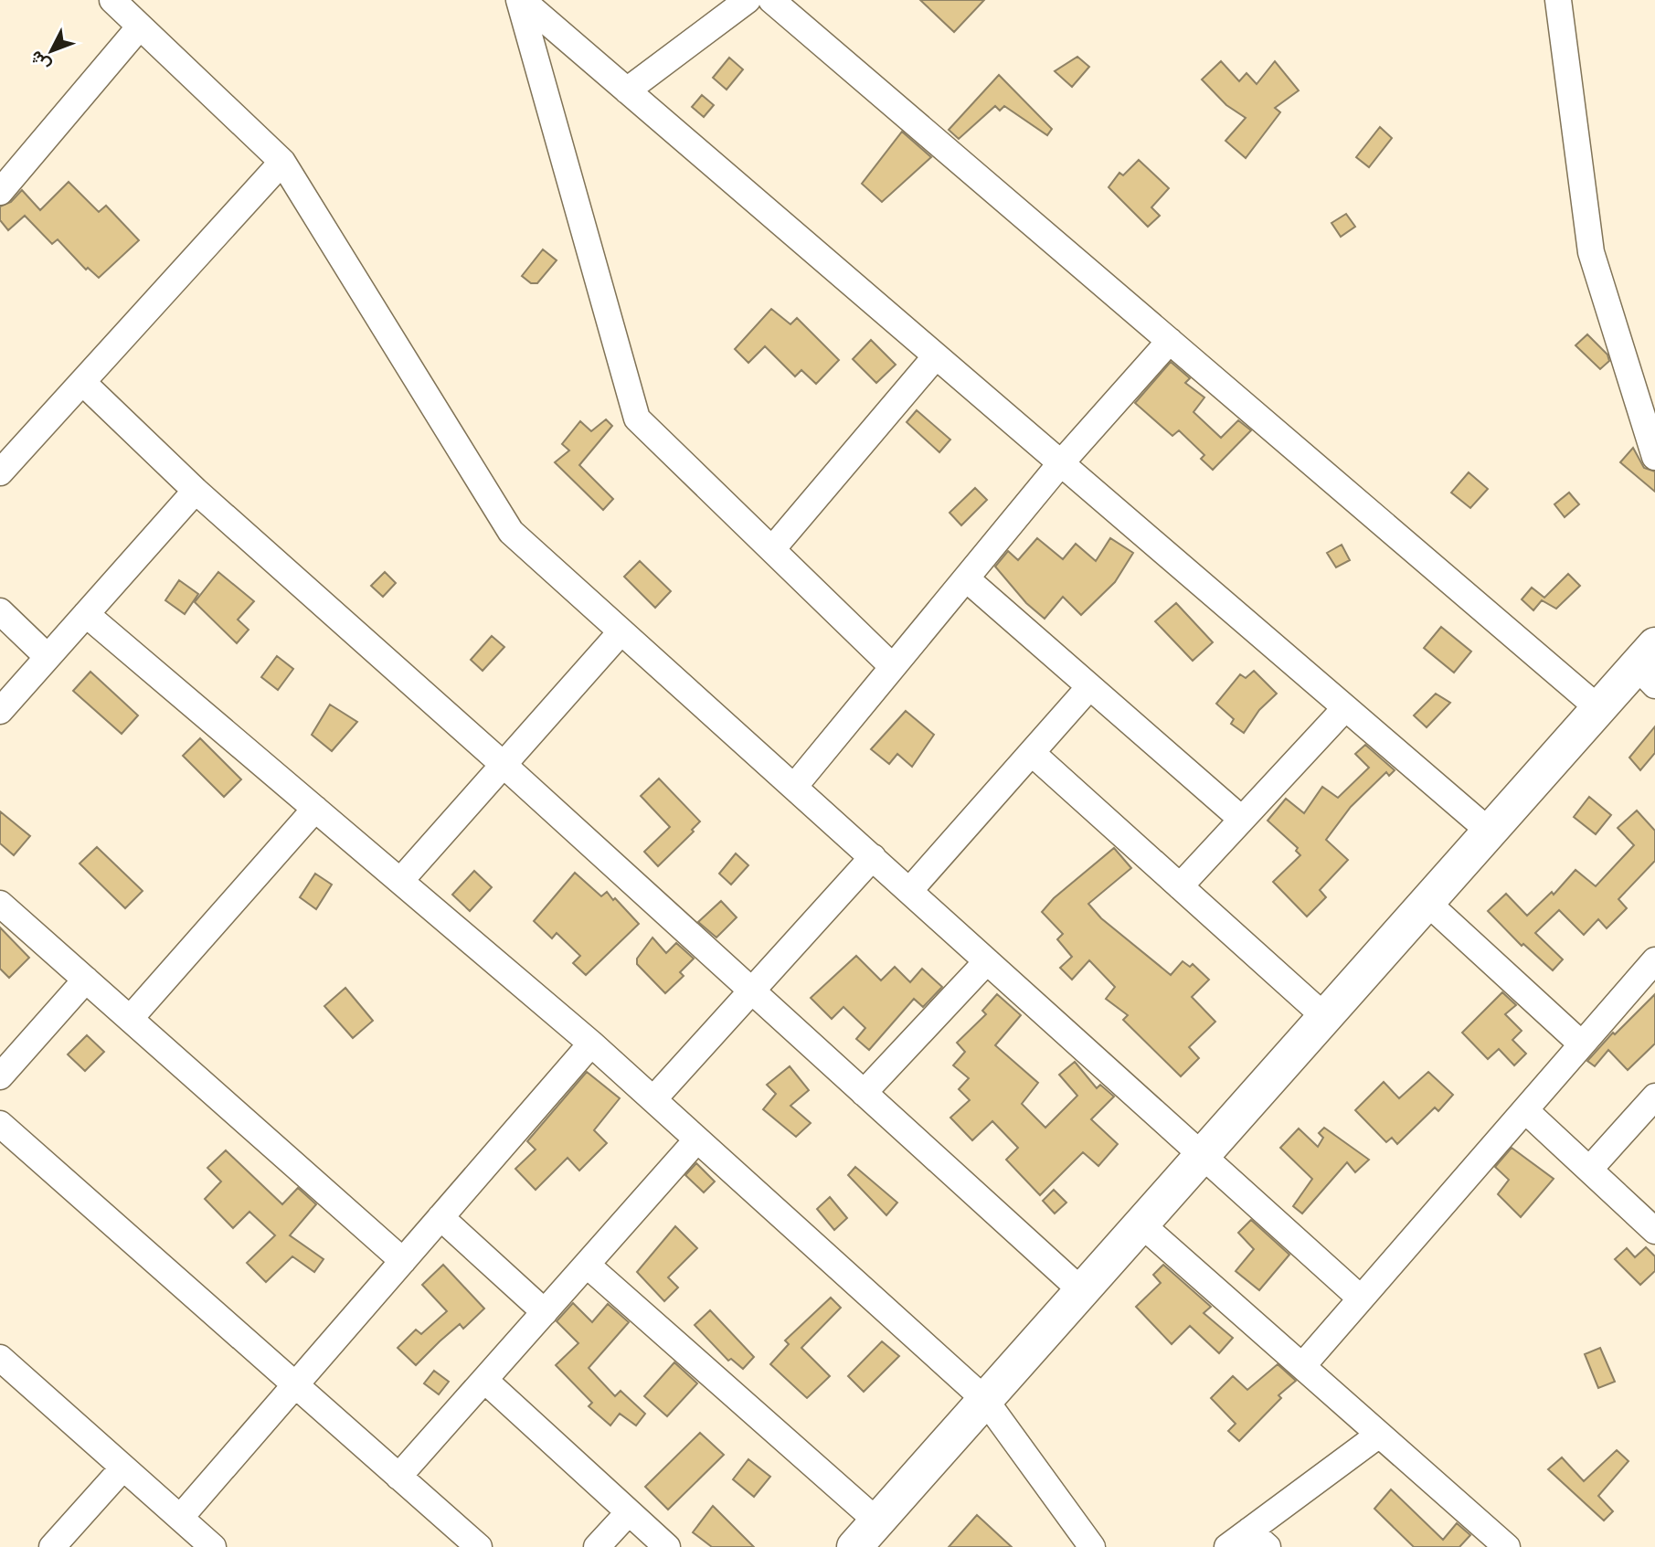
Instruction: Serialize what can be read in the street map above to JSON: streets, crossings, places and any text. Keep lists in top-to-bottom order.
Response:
{
  "north": "bottom left"
}
